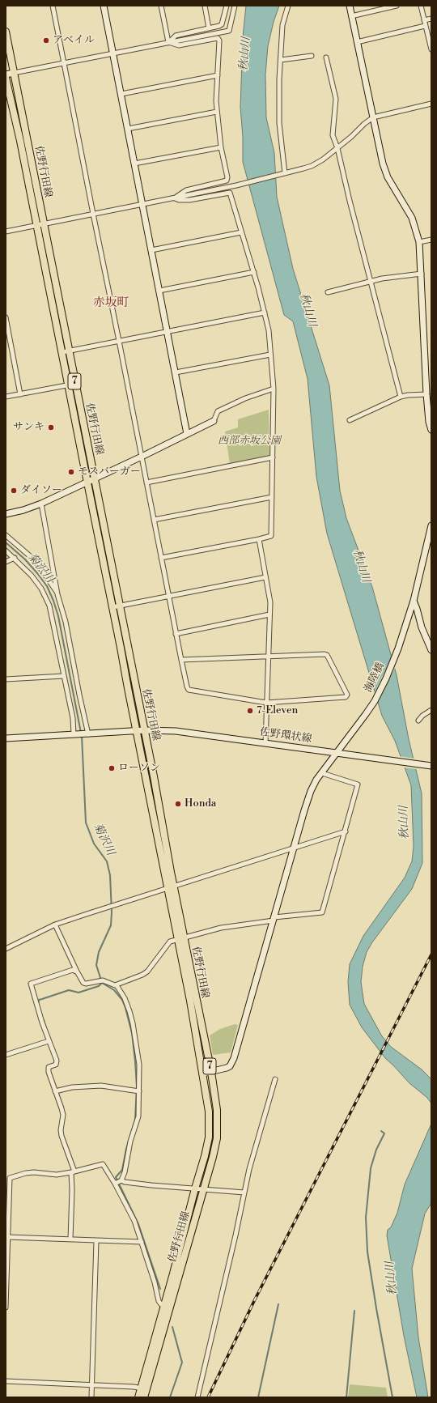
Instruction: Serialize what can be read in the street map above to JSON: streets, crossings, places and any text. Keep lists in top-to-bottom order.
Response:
{
  "streets": {
    "main road": ["佐野行田線", "7"],
    "street": ["海陸橋", "佐野環状線"]
  },
  "crossings": [
    ["佐野行田線", "海陸橋"],
    ["佐野行田線", "佐野環状線"],
    ["海陸橋", "佐野環状線"]
  ],
  "districts": ["赤坂町"],
  "water": ["秋山川", "菊沢川"],
  "parks": ["西部赤坂公園"],
  "places": [
    "アベイル",
    "サンキ",
    "モスバーガー",
    "ダイソー",
    "7-Eleven",
    "ローソン",
    "Honda"
  ]
}
